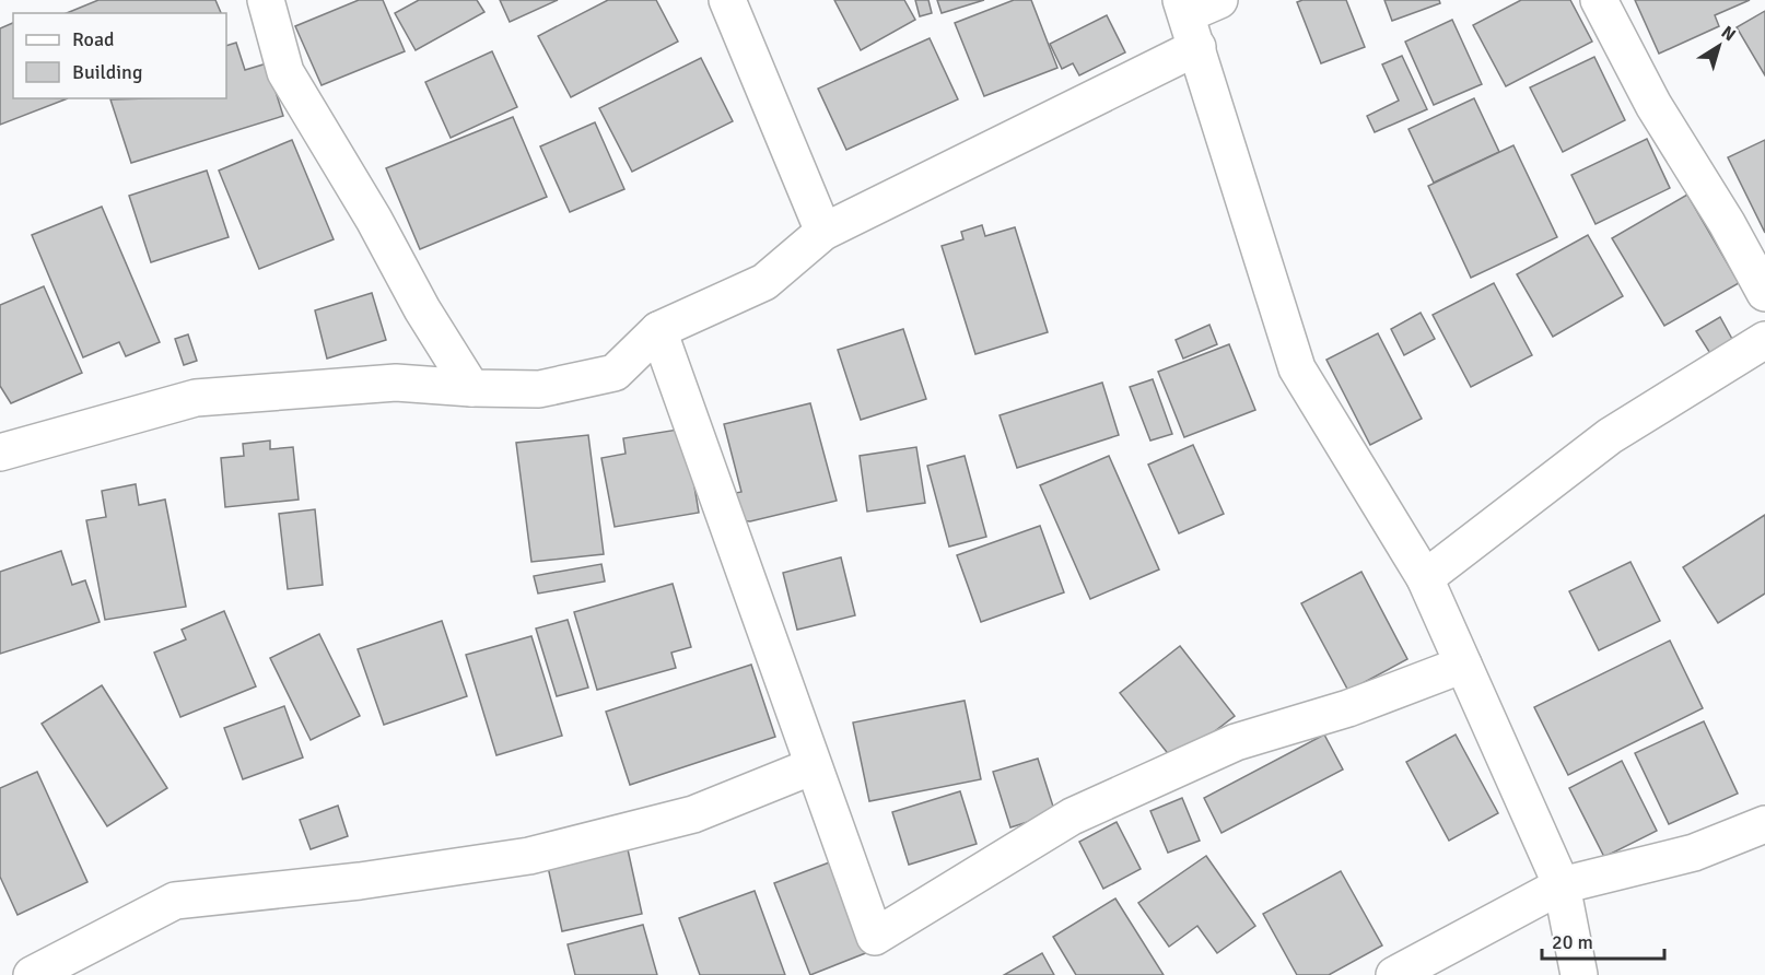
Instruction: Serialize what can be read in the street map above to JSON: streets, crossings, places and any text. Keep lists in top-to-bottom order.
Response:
{
  "legend": ["Road", "Building"],
  "scale_bar": "20 m",
  "north": "top right"
}
